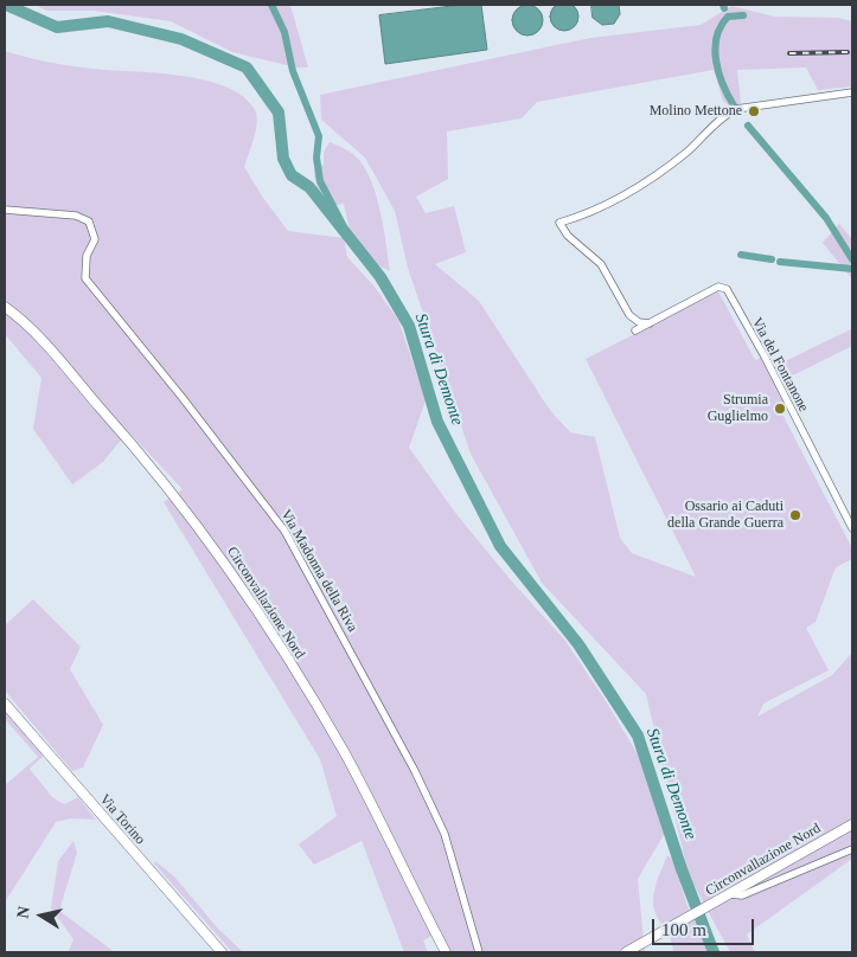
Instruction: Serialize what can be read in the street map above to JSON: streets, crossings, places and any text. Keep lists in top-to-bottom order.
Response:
{
  "streets": {
    "main road": ["Circonvallazione Nord", "Via Torino"],
    "street": ["Via del Fontanone", "Via Madonna della Riva"]
  },
  "water": ["Stura di Demonte"],
  "places": ["Molino Mettone", "Strumia Guglielmo", "Ossario ai Caduti della Grande Guerra"],
  "scale_bar": "100 m",
  "north": "left"
}
